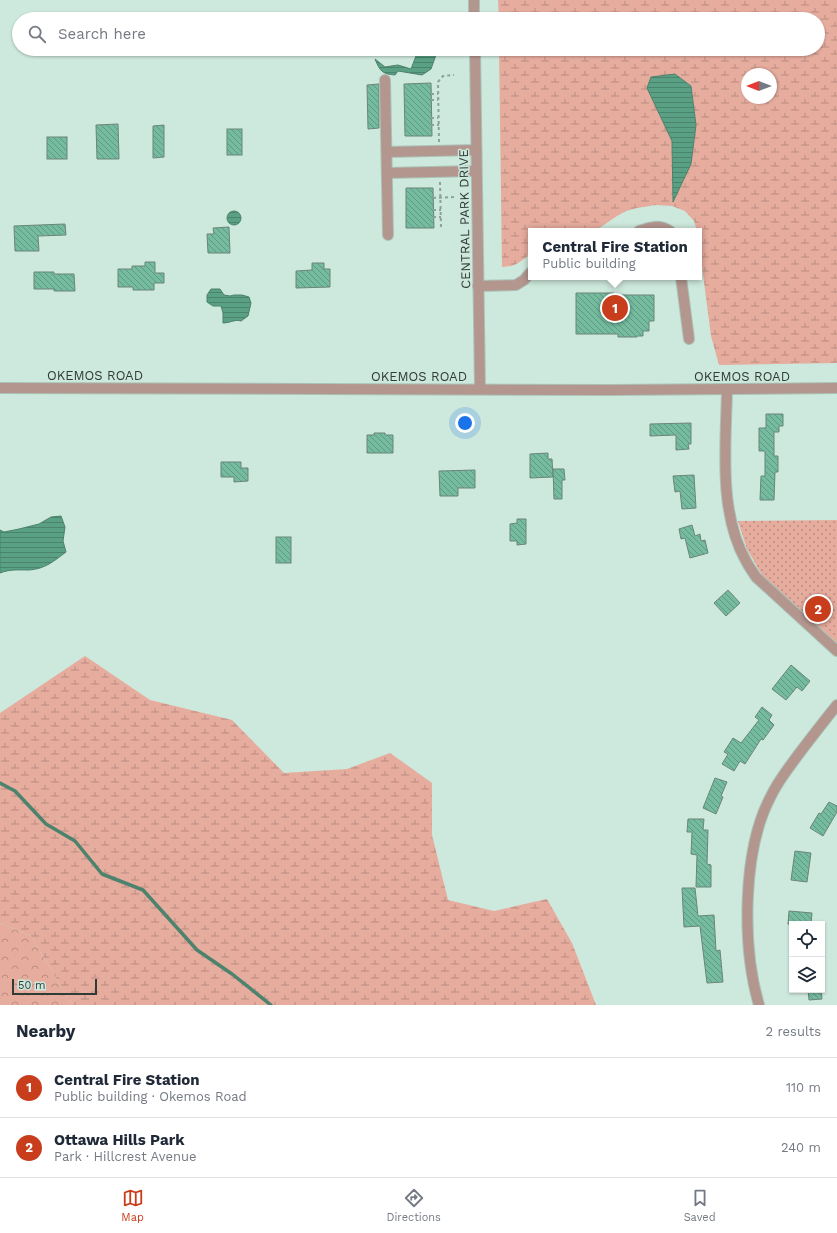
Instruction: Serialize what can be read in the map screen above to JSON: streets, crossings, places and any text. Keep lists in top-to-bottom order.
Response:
{
  "streets": {
    "street": ["CENTRAL PARK DRIVE", "OKEMOS ROAD"]
  },
  "crossings": [
    ["CENTRAL PARK DRIVE", "OKEMOS ROAD"]
  ],
  "scale_bar": "50 m",
  "north": "left",
  "page": {
    "search": "Search here",
    "popup": ["Central Fire Station", "Public building"],
    "pins": ["1", "2"],
    "scale": "50 m",
    "heading": ["Nearby", "2 results"],
    "list": [
      {
        "mark": "1",
        "name": "Central Fire Station",
        "note": "Public building · Okemos Road",
        "value": "110 m"
      },
      {
        "mark": "2",
        "name": "Ottawa Hills Park",
        "note": "Park · Hillcrest Avenue",
        "value": "240 m"
      }
    ],
    "nav": ["Map", "Directions", "Saved"]
  }
}
